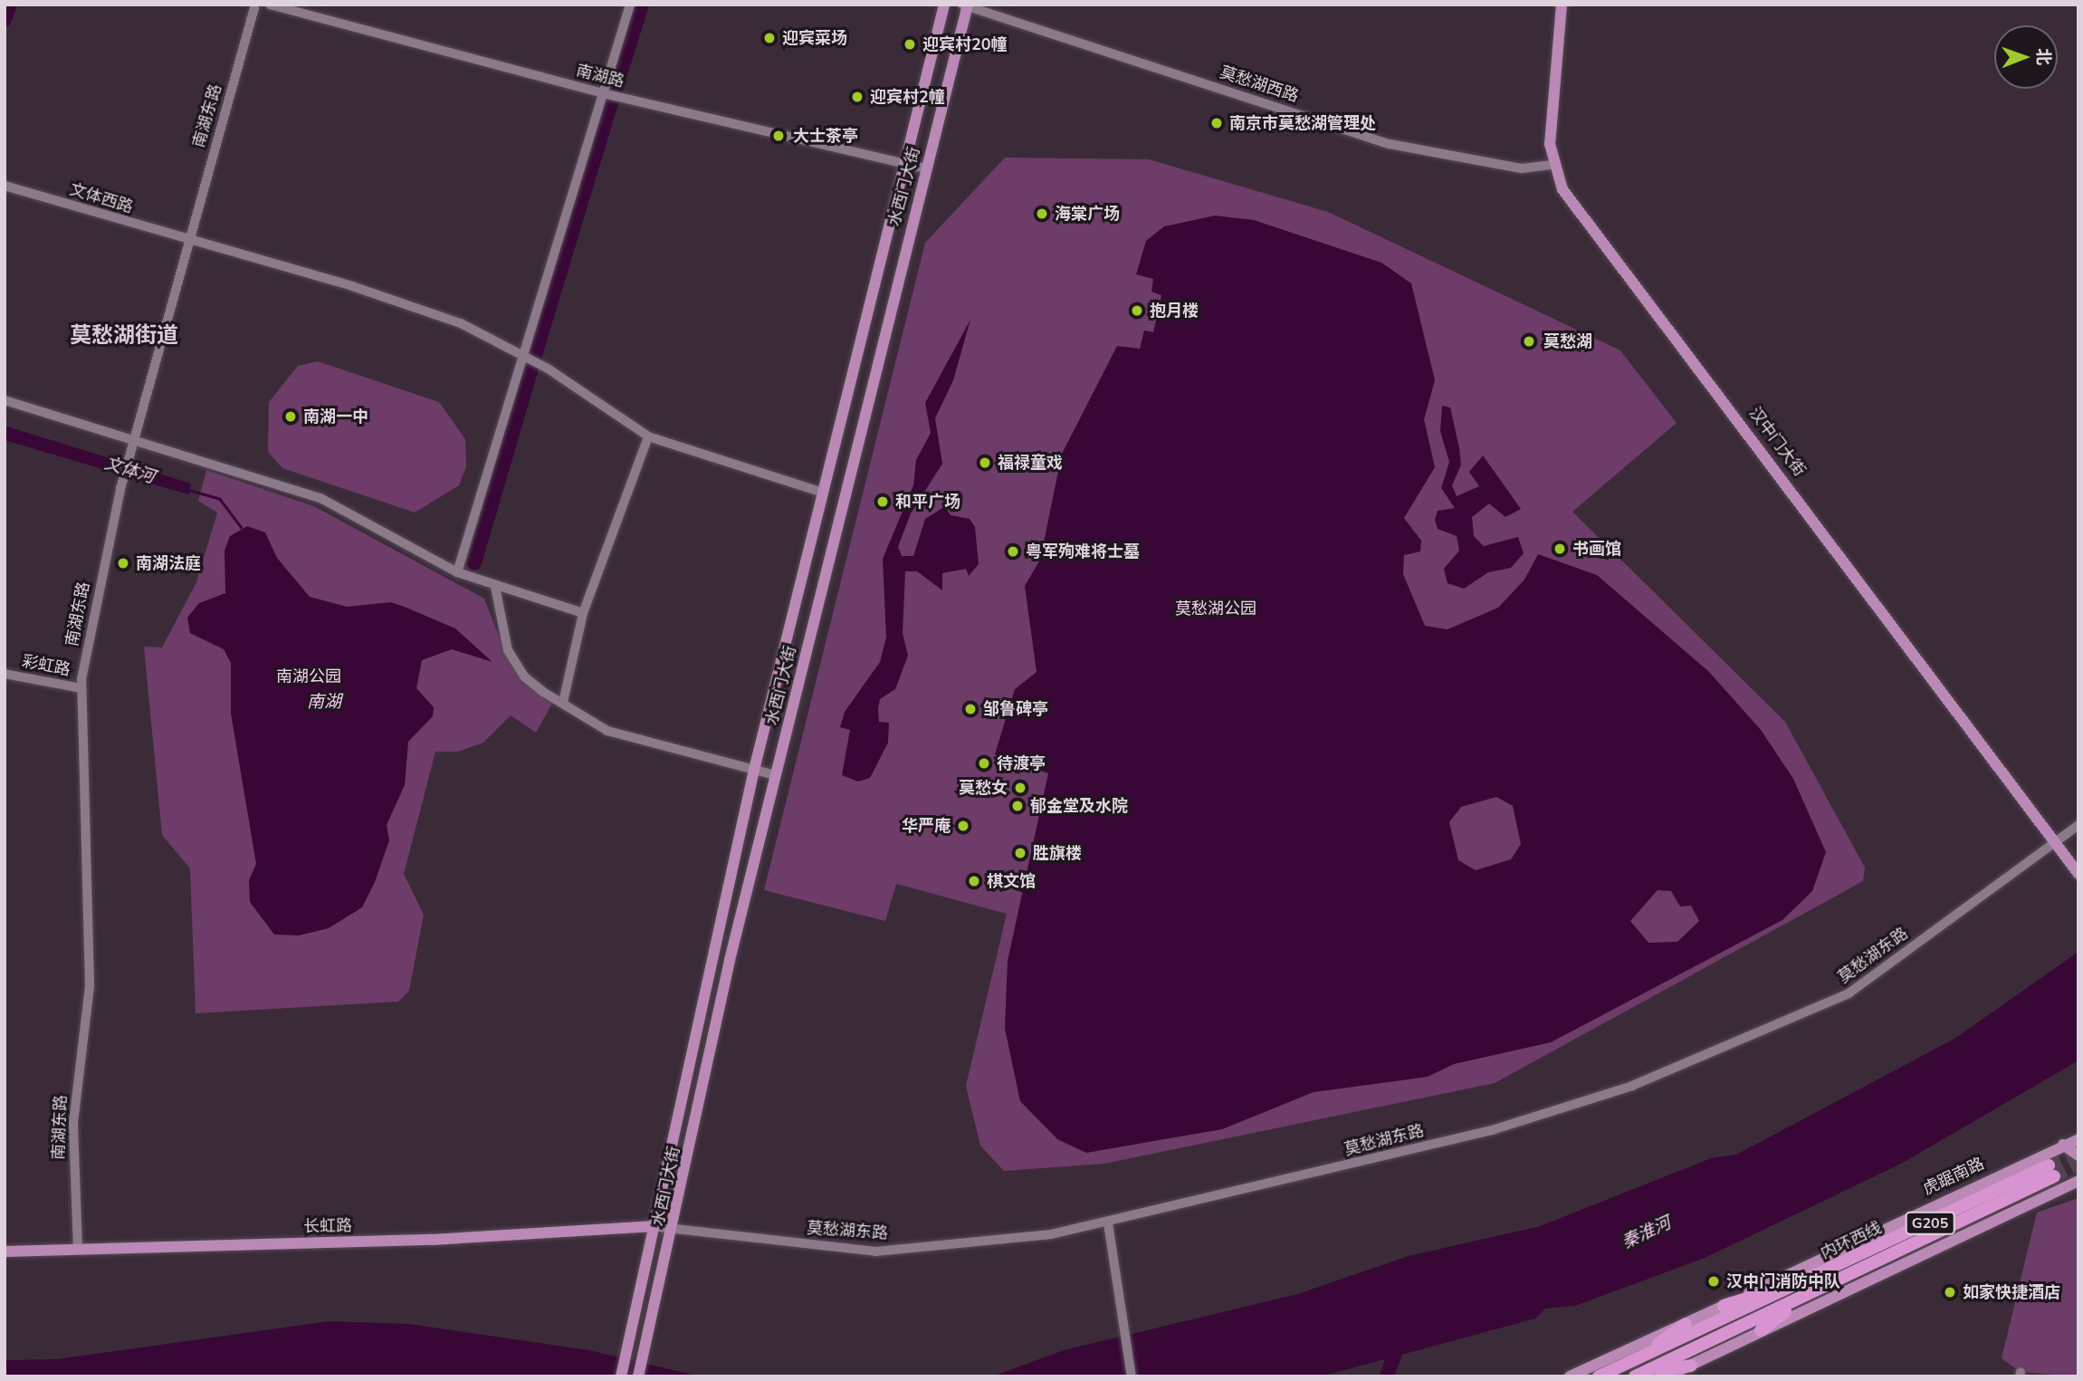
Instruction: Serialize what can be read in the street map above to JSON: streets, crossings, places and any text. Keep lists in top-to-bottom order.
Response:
{
  "streets": {
    "highway": ["G205", "内环西线"],
    "main road": [
      "水西门大街",
      "汉中门大街",
      "虎踞南路",
      "长虹路"
    ],
    "street": [
      "南湖路",
      "莫愁湖西路",
      "南湖东路",
      "文体西路",
      "彩虹路",
      "莫愁湖东路"
    ]
  },
  "crossings": [
    ["南湖路", "水西门大街"],
    ["莫愁湖西路", "水西门大街"],
    ["莫愁湖西路", "汉中门大街"],
    ["南湖东路", "文体西路"],
    ["南湖东路", "彩虹路"],
    ["南湖东路", "长虹路"],
    ["水西门大街", "文体西路"],
    ["水西门大街", "莫愁湖东路"],
    ["水西门大街", "长虹路"],
    ["汉中门大街", "莫愁湖东路"],
    ["莫愁湖东路", "长虹路"]
  ],
  "districts": ["莫愁湖街道"],
  "water": ["文体河", "南湖", "秦淮河"],
  "parks": ["莫愁湖公园", "南湖公园"],
  "places": [
    "迎宾菜场",
    "迎宾村20幢",
    "迎宾村2幢",
    "南京市莫愁湖管理处",
    "大士茶亭",
    "海棠广场",
    "抱月楼",
    "莫愁湖",
    "南湖一中",
    "福禄童戏",
    "和平广场",
    "书画馆",
    "粤军殉难将士墓",
    "南湖法庭",
    "邹鲁碑亭",
    "待渡亭",
    "莫愁女",
    "郁金堂及水院",
    "华严庵",
    "胜旗楼",
    "棋文馆",
    "汉中门消防中队",
    "如家快捷酒店"
  ],
  "north": "right"
}
